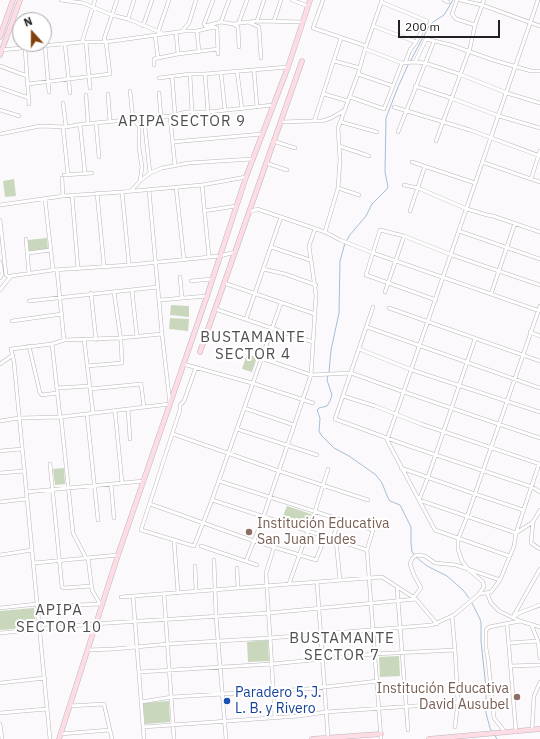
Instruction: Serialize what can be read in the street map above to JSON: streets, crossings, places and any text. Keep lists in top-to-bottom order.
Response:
{
  "districts": [
    "APIPA SECTOR 9",
    "BUSTAMANTE SECTOR 4",
    "APIPA SECTOR 10",
    "BUSTAMANTE SECTOR 7"
  ],
  "places": ["Institución Educativa San Juan Eudes", "Institución Educativa David Ausubel", "Paradero 5, J. L. B. y Rivero"],
  "scale_bar": "200 m",
  "north": "top"
}
